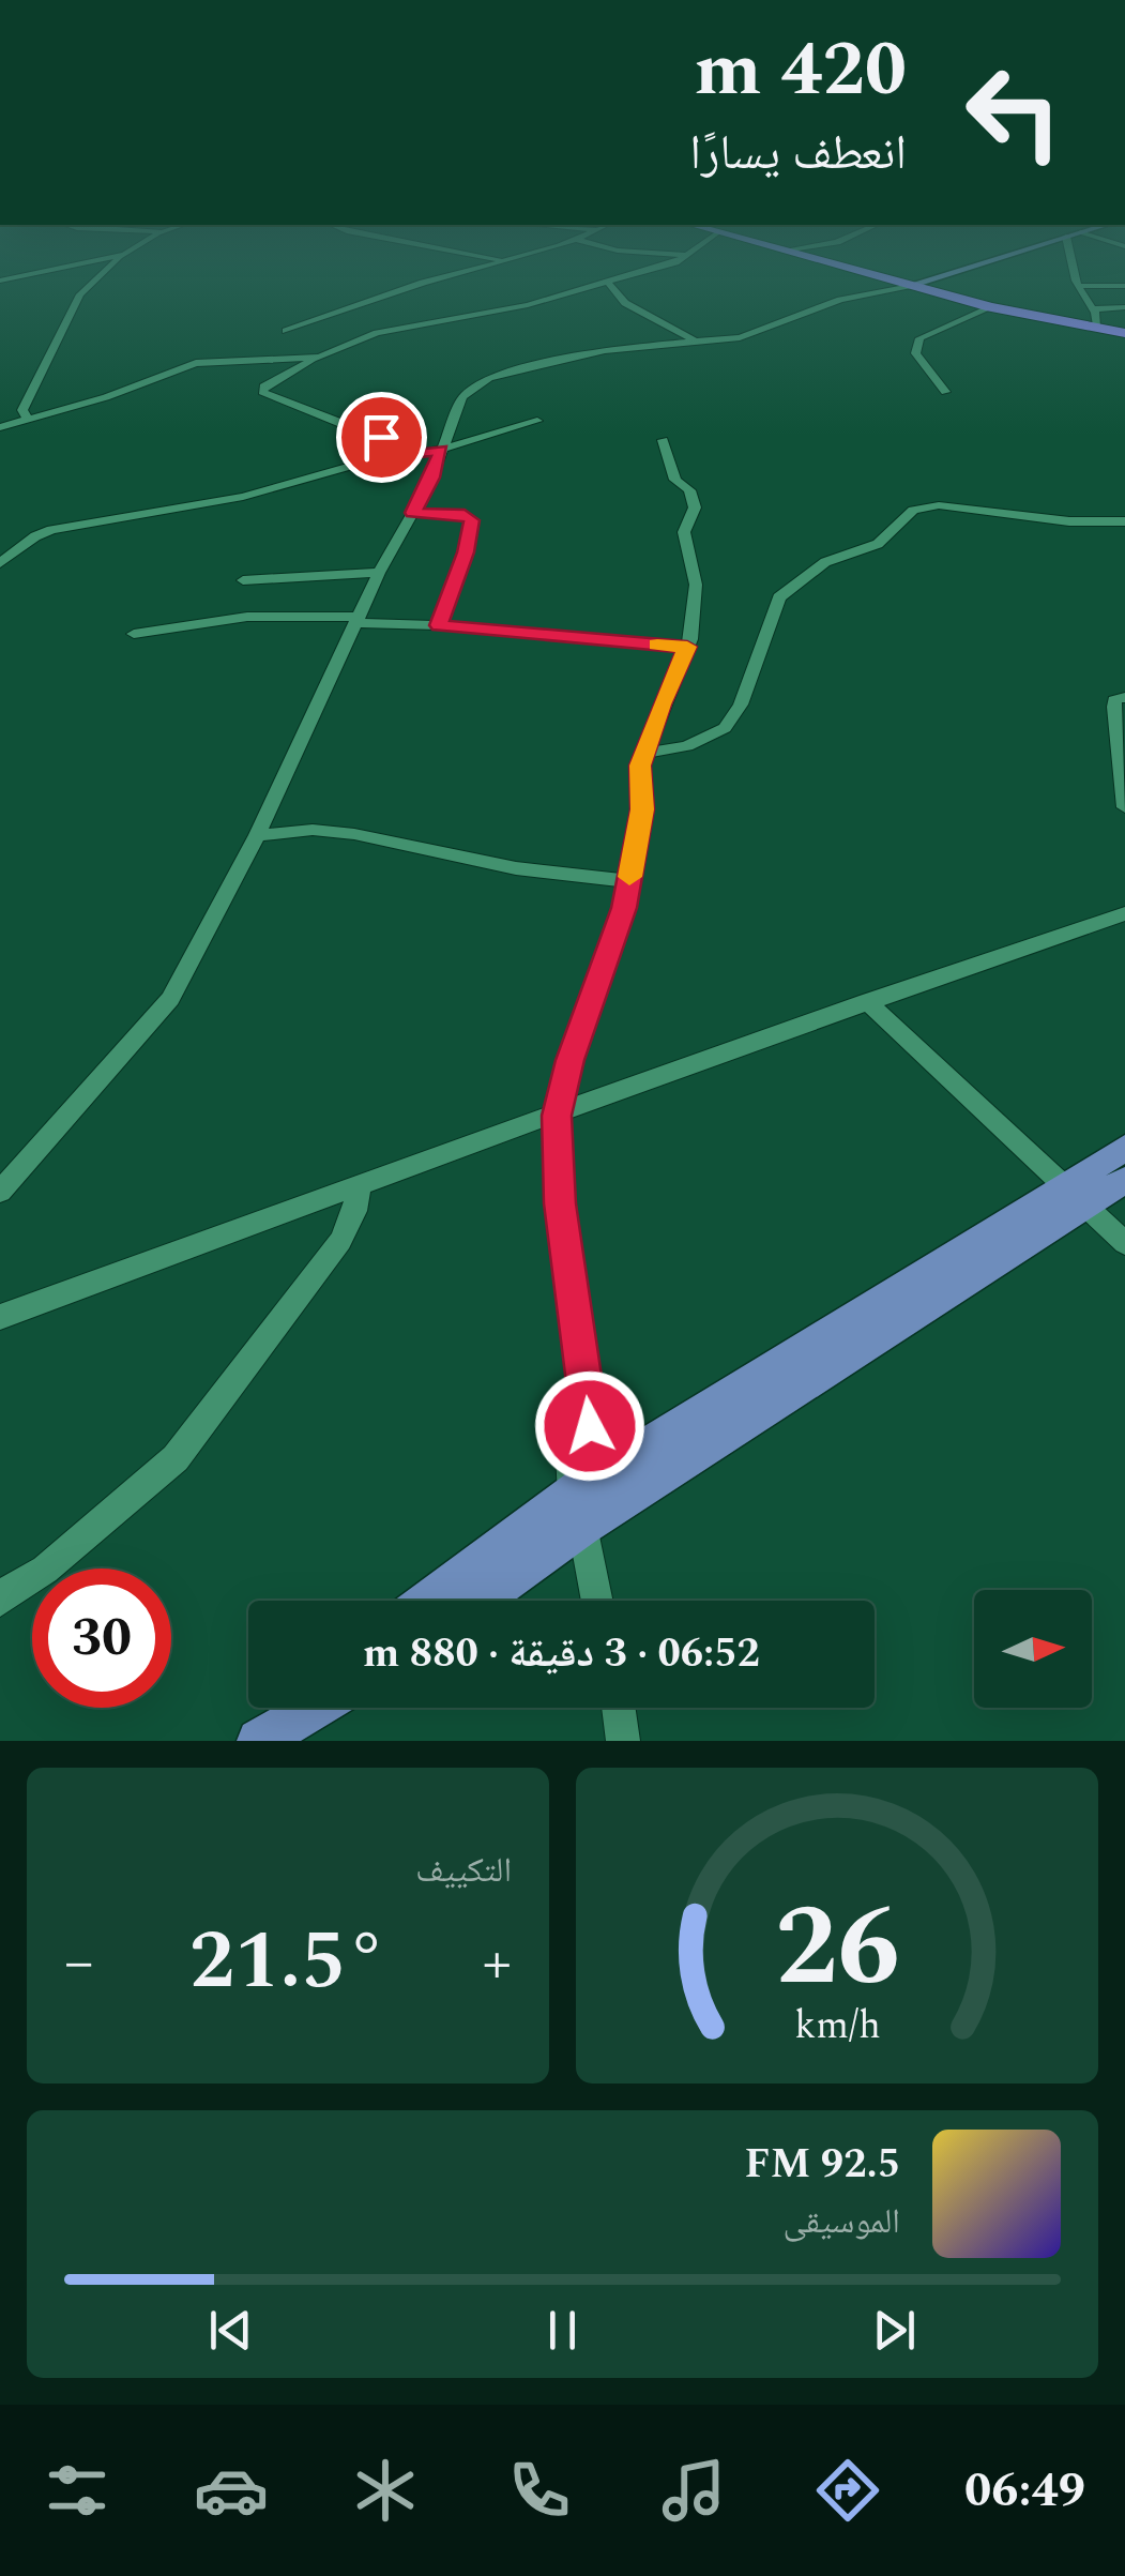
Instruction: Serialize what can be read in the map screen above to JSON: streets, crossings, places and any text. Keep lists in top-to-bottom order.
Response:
{
  "north": "right",
  "page": {
    "turn": ["420 m", "انعطف يسارًا"],
    "limit": "30",
    "trip": "06:52 · 3 دقيقة · 880 m",
    "tile": "التكييف",
    "heat": ["−", "21.5°", "+"],
    "song": ["92.5 FM", "الموسيقى"],
    "tabs": "06:49",
    "gauge": ["26", "km/h"]
  }
}
